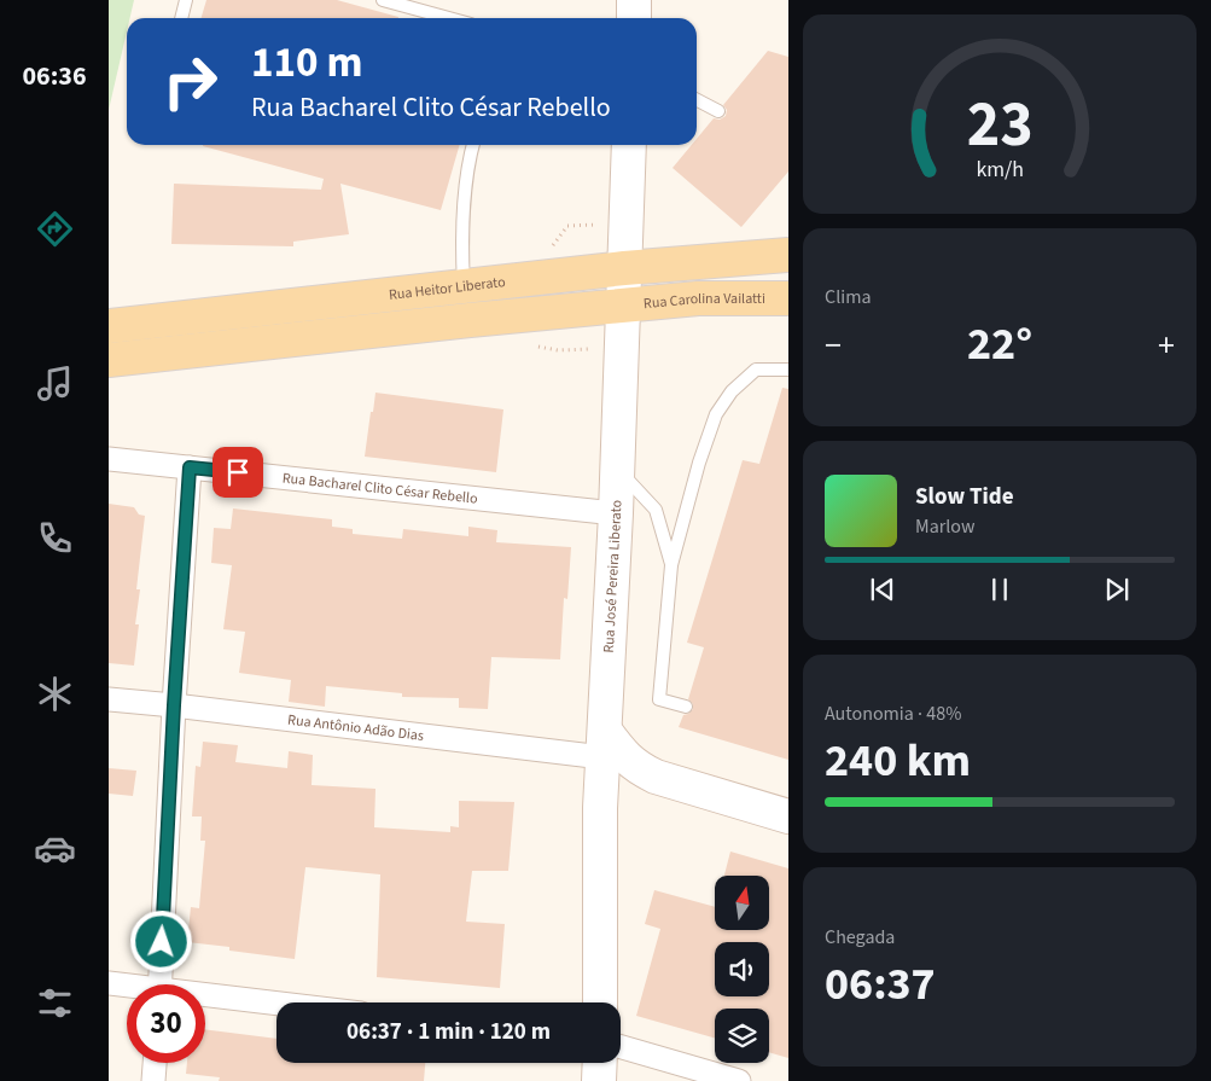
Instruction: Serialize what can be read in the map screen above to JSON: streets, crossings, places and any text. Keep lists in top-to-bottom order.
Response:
{
  "streets": {
    "main road": ["Rua Heitor Liberato", "Rua Carolina Vailatti", "Rua José Pereira Liberato"],
    "street": ["Rua Bacharel Clito César Rebello", "Rua Antônio Adão Dias"]
  },
  "crossings": [
    ["Rua Heitor Liberato", "Rua José Pereira Liberato"],
    ["Rua Carolina Vailatti", "Rua José Pereira Liberato"],
    ["Rua Bacharel Clito César Rebello", "Rua José Pereira Liberato"],
    ["Rua José Pereira Liberato", "Rua Antônio Adão Dias"]
  ],
  "north": "top",
  "page": {
    "tabs": "06:36",
    "turn": ["110 m", "Rua Bacharel Clito César Rebello"],
    "tile": [
      "Clima",
      ["Autonomia · 48%", "240 km"],
      ["Chegada", "06:37"]
    ],
    "heat": ["−", "22°", "+"],
    "song": ["Slow Tide", "Marlow"],
    "limit": "30",
    "trip": "06:37 · 1 min · 120 m",
    "gauge": ["23", "km/h"]
  }
}
